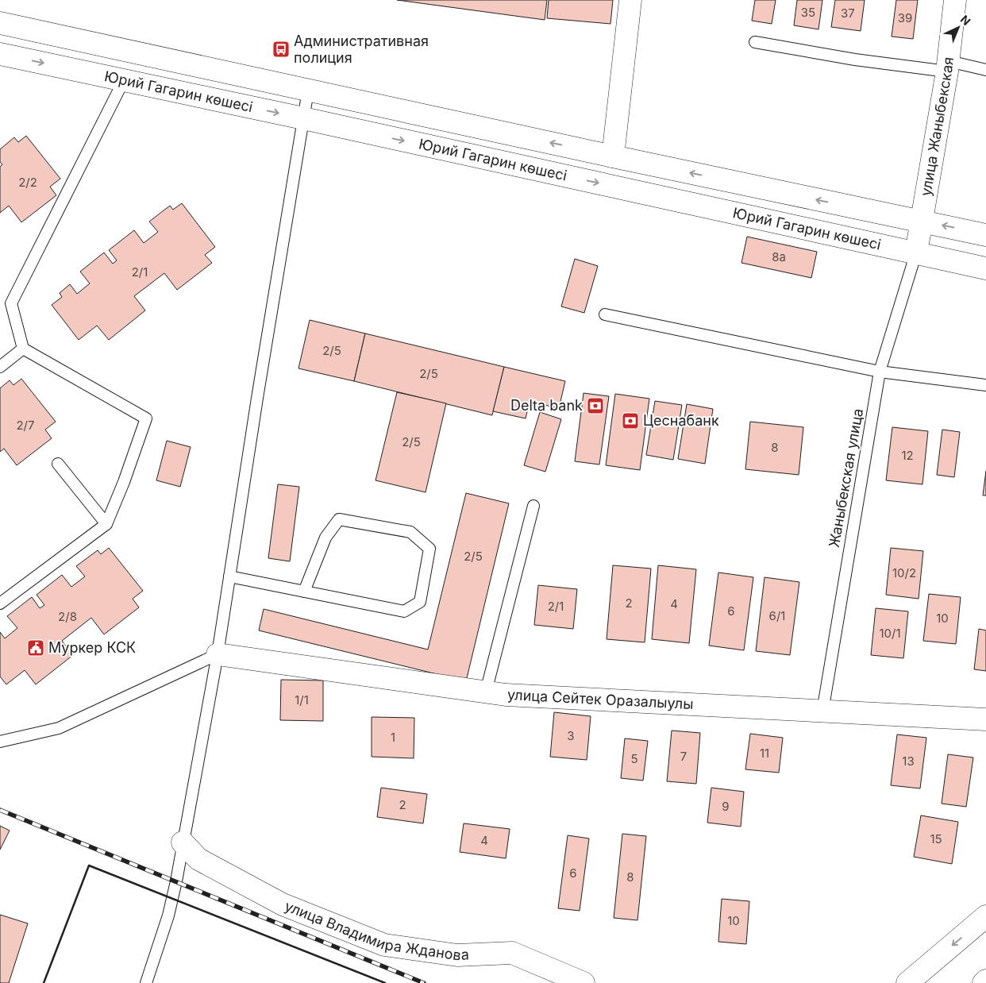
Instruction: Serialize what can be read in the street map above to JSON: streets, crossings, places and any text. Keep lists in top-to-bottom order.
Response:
{
  "streets": {
    "main road": [
      "Юрий Гагарин көшесі",
      "улица Жаныбекская",
      "улица Сейтек Оразалыулы",
      "улица Владимира Жданова"
    ],
    "lane": ["Жаныбекская улица"]
  },
  "crossings": [
    ["Юрий Гагарин көшесі", "улица Жаныбекская"],
    ["Юрий Гагарин көшесі", "Жаныбекская улица"],
    ["улица Жаныбекская", "Жаныбекская улица"],
    ["Жаныбекская улица", "улица Сейтек Оразалыулы"]
  ],
  "places": {
    "bus stop": ["Административная полиция"],
    "bank": ["Delta bank", "Цеснабанк"],
    "public building": ["Муркер КСК"]
  },
  "house_numbers": [
    "35",
    "37",
    "39",
    "2/2",
    "8а",
    "2/1",
    "2/5",
    "2/5",
    "2/7",
    "2/5",
    "8",
    "12",
    "2/5",
    "10/2",
    "2",
    "4",
    "2/1",
    "6",
    "6/1",
    "2/8",
    "10",
    "10/1",
    "1/1",
    "3",
    "1",
    "11",
    "7",
    "5",
    "13",
    "2",
    "9",
    "15",
    "4",
    "6",
    "8",
    "10"
  ],
  "north": "top right"
}
